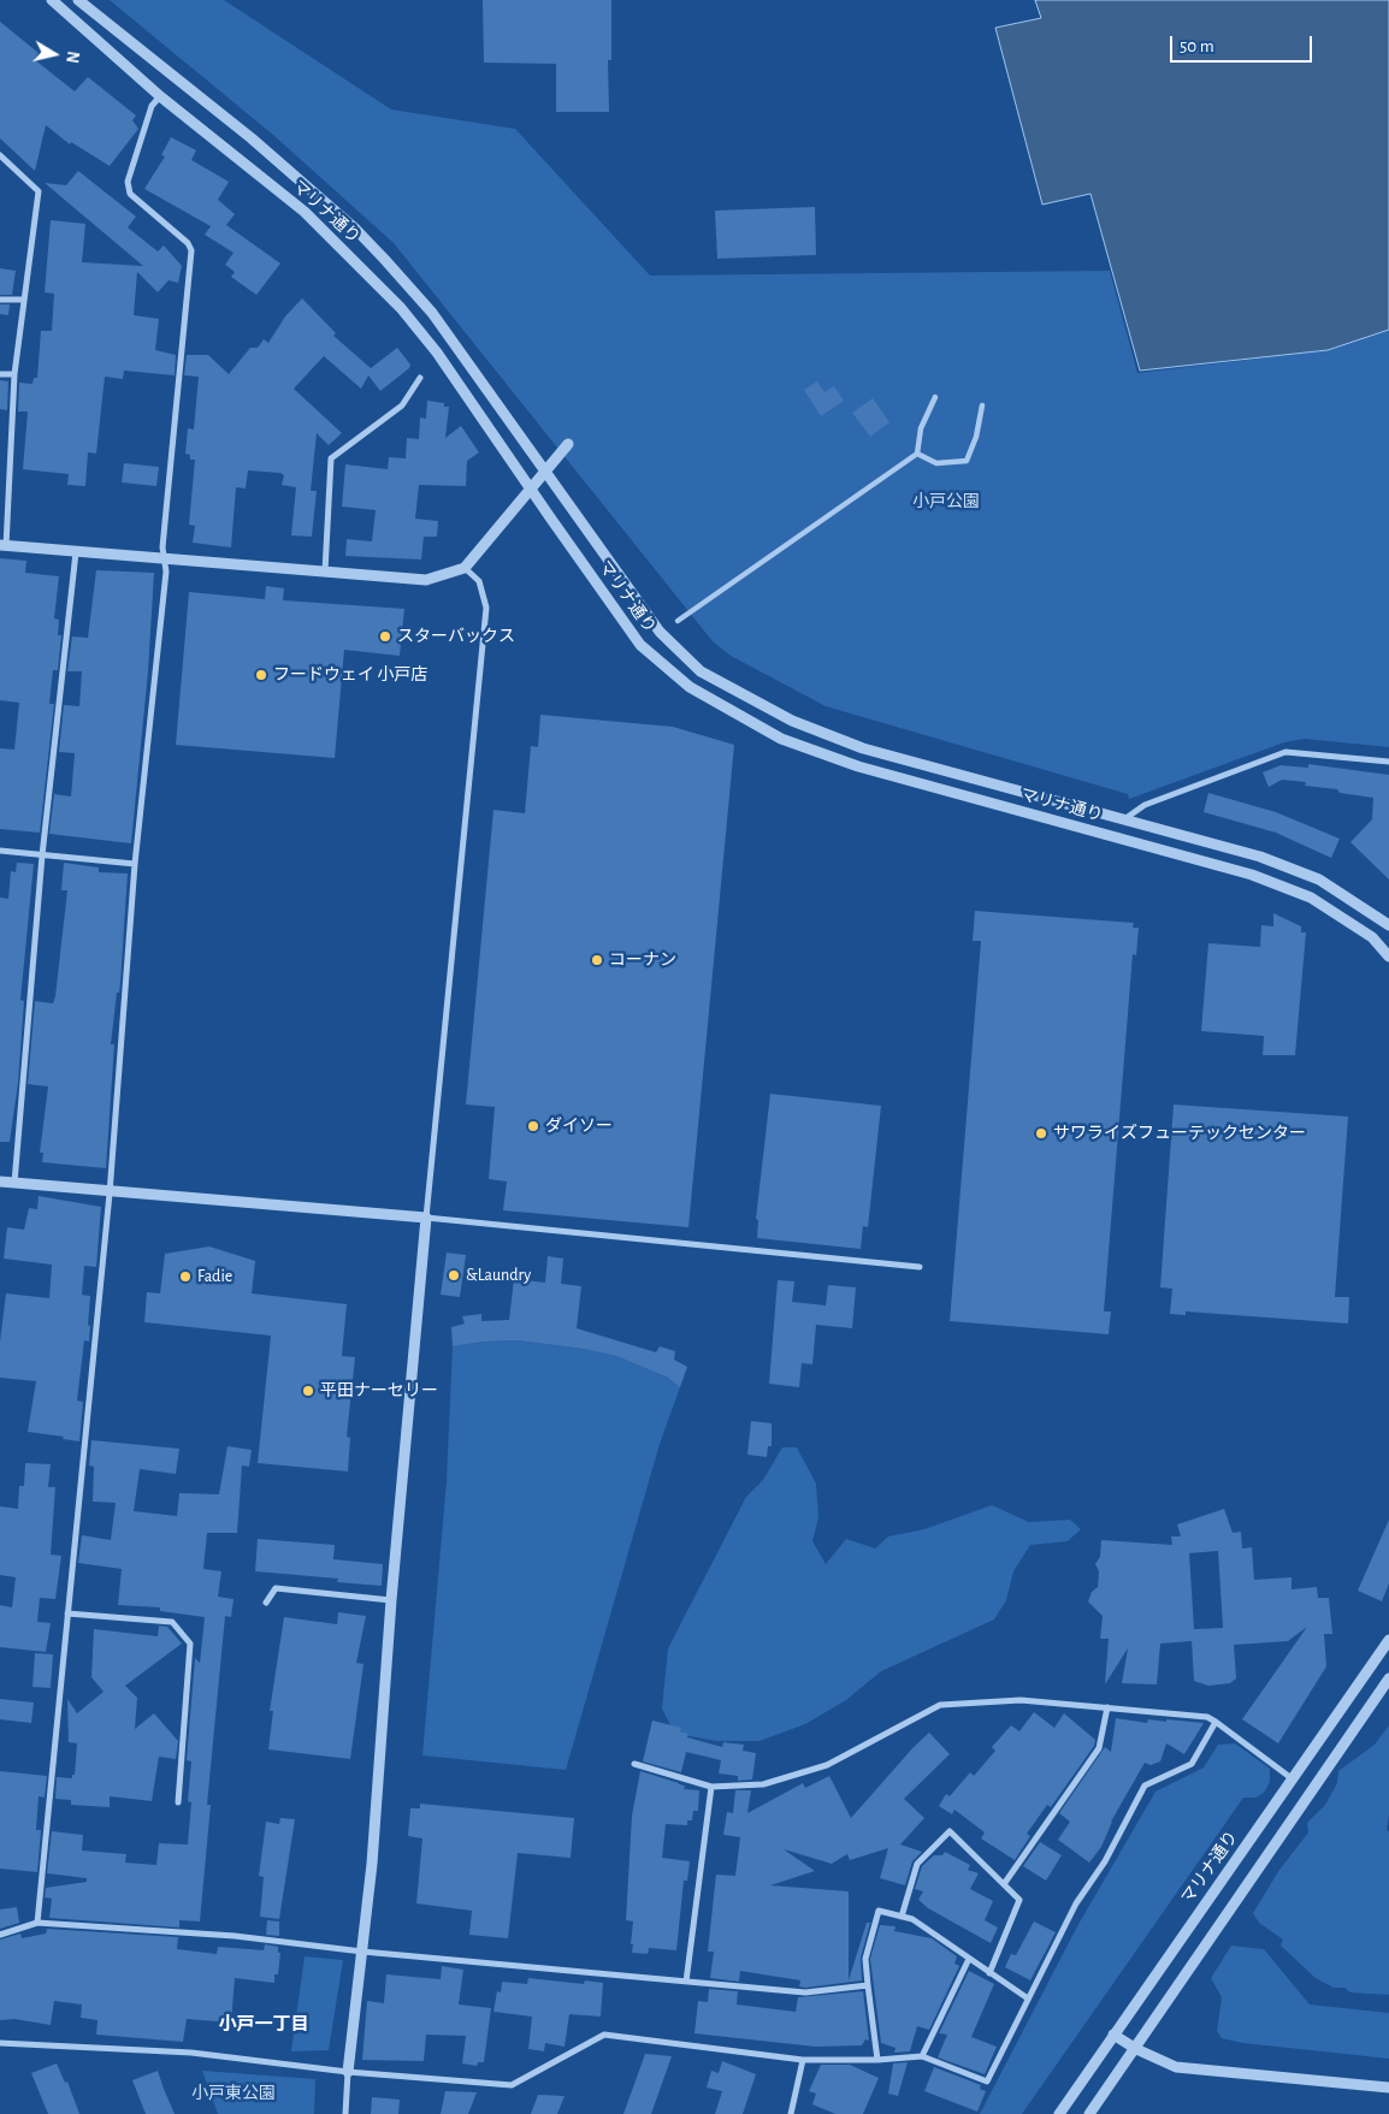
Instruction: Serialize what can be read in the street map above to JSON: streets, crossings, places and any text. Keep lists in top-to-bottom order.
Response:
{
  "streets": {
    "street": ["マリナ通り"]
  },
  "districts": ["小戸一丁目"],
  "parks": ["小戸公園", "小戸東公園"],
  "places": [
    "スターバックス",
    "フードウェイ 小戸店",
    "コーナン",
    "ダイソー",
    "サワライズフューテックセンター",
    "&Laundry",
    "Fadie",
    "平田ナーセリー"
  ],
  "scale_bar": "50 m",
  "north": "right"
}
